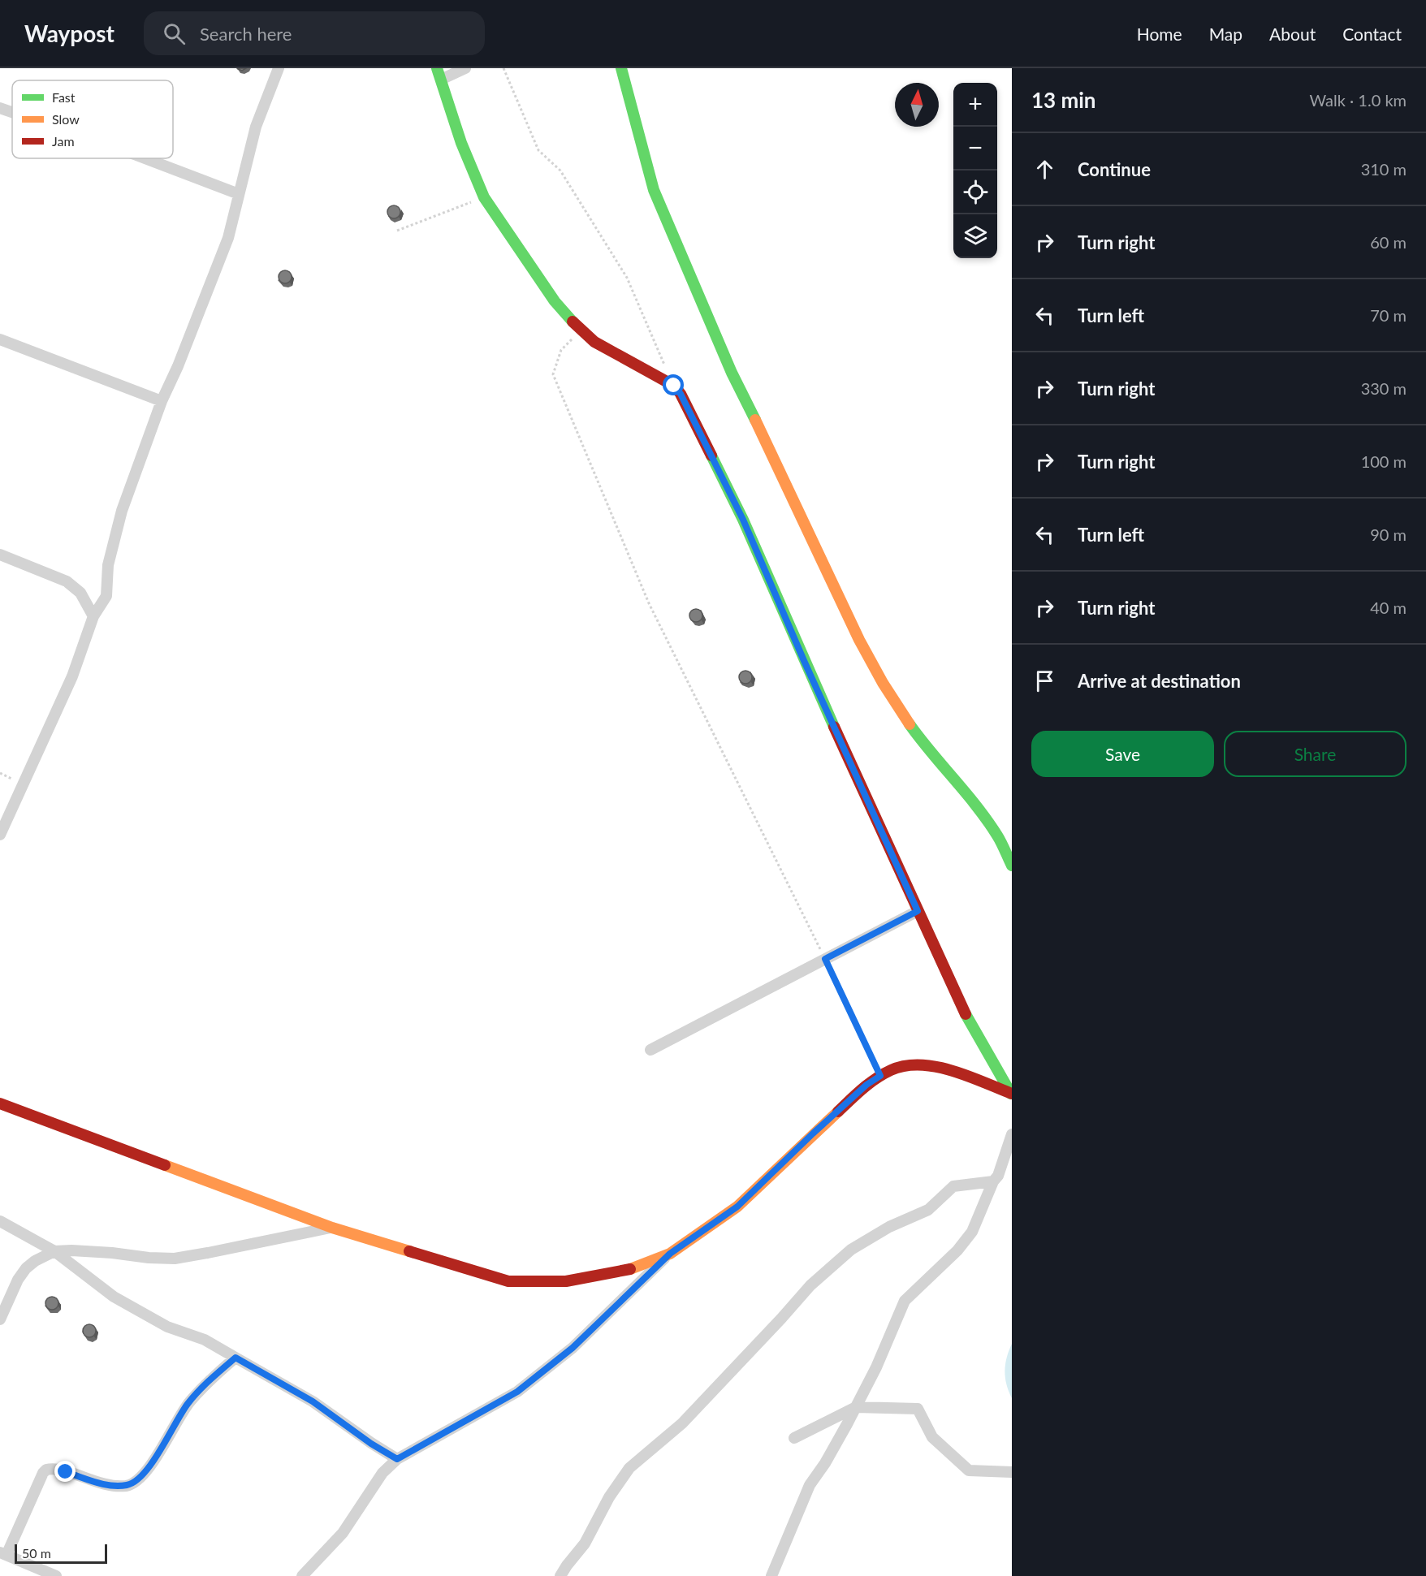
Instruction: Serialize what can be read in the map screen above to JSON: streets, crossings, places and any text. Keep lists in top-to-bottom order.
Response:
{
  "legend": ["Fast", "Slow", "Jam"],
  "scale_bar": "50 m",
  "north": "top",
  "page": {
    "header": "Waypost",
    "search": "Search here",
    "nav": [
      "Home",
      "Map",
      "About",
      "Contact"
    ],
    "heading": ["13 min", "Walk · 1.0 km"],
    "map_buttons": ["+", "−"],
    "list": [
      ["Continue", "310 m"],
      ["Turn right", "60 m"],
      ["Turn left", "70 m"],
      ["Turn right", "330 m"],
      ["Turn right", "100 m"],
      ["Turn left", "90 m"],
      ["Turn right", "40 m"],
      "Arrive at destination"
    ],
    "buttons": ["Save", "Share"],
    "scale": "50 m"
  }
}
